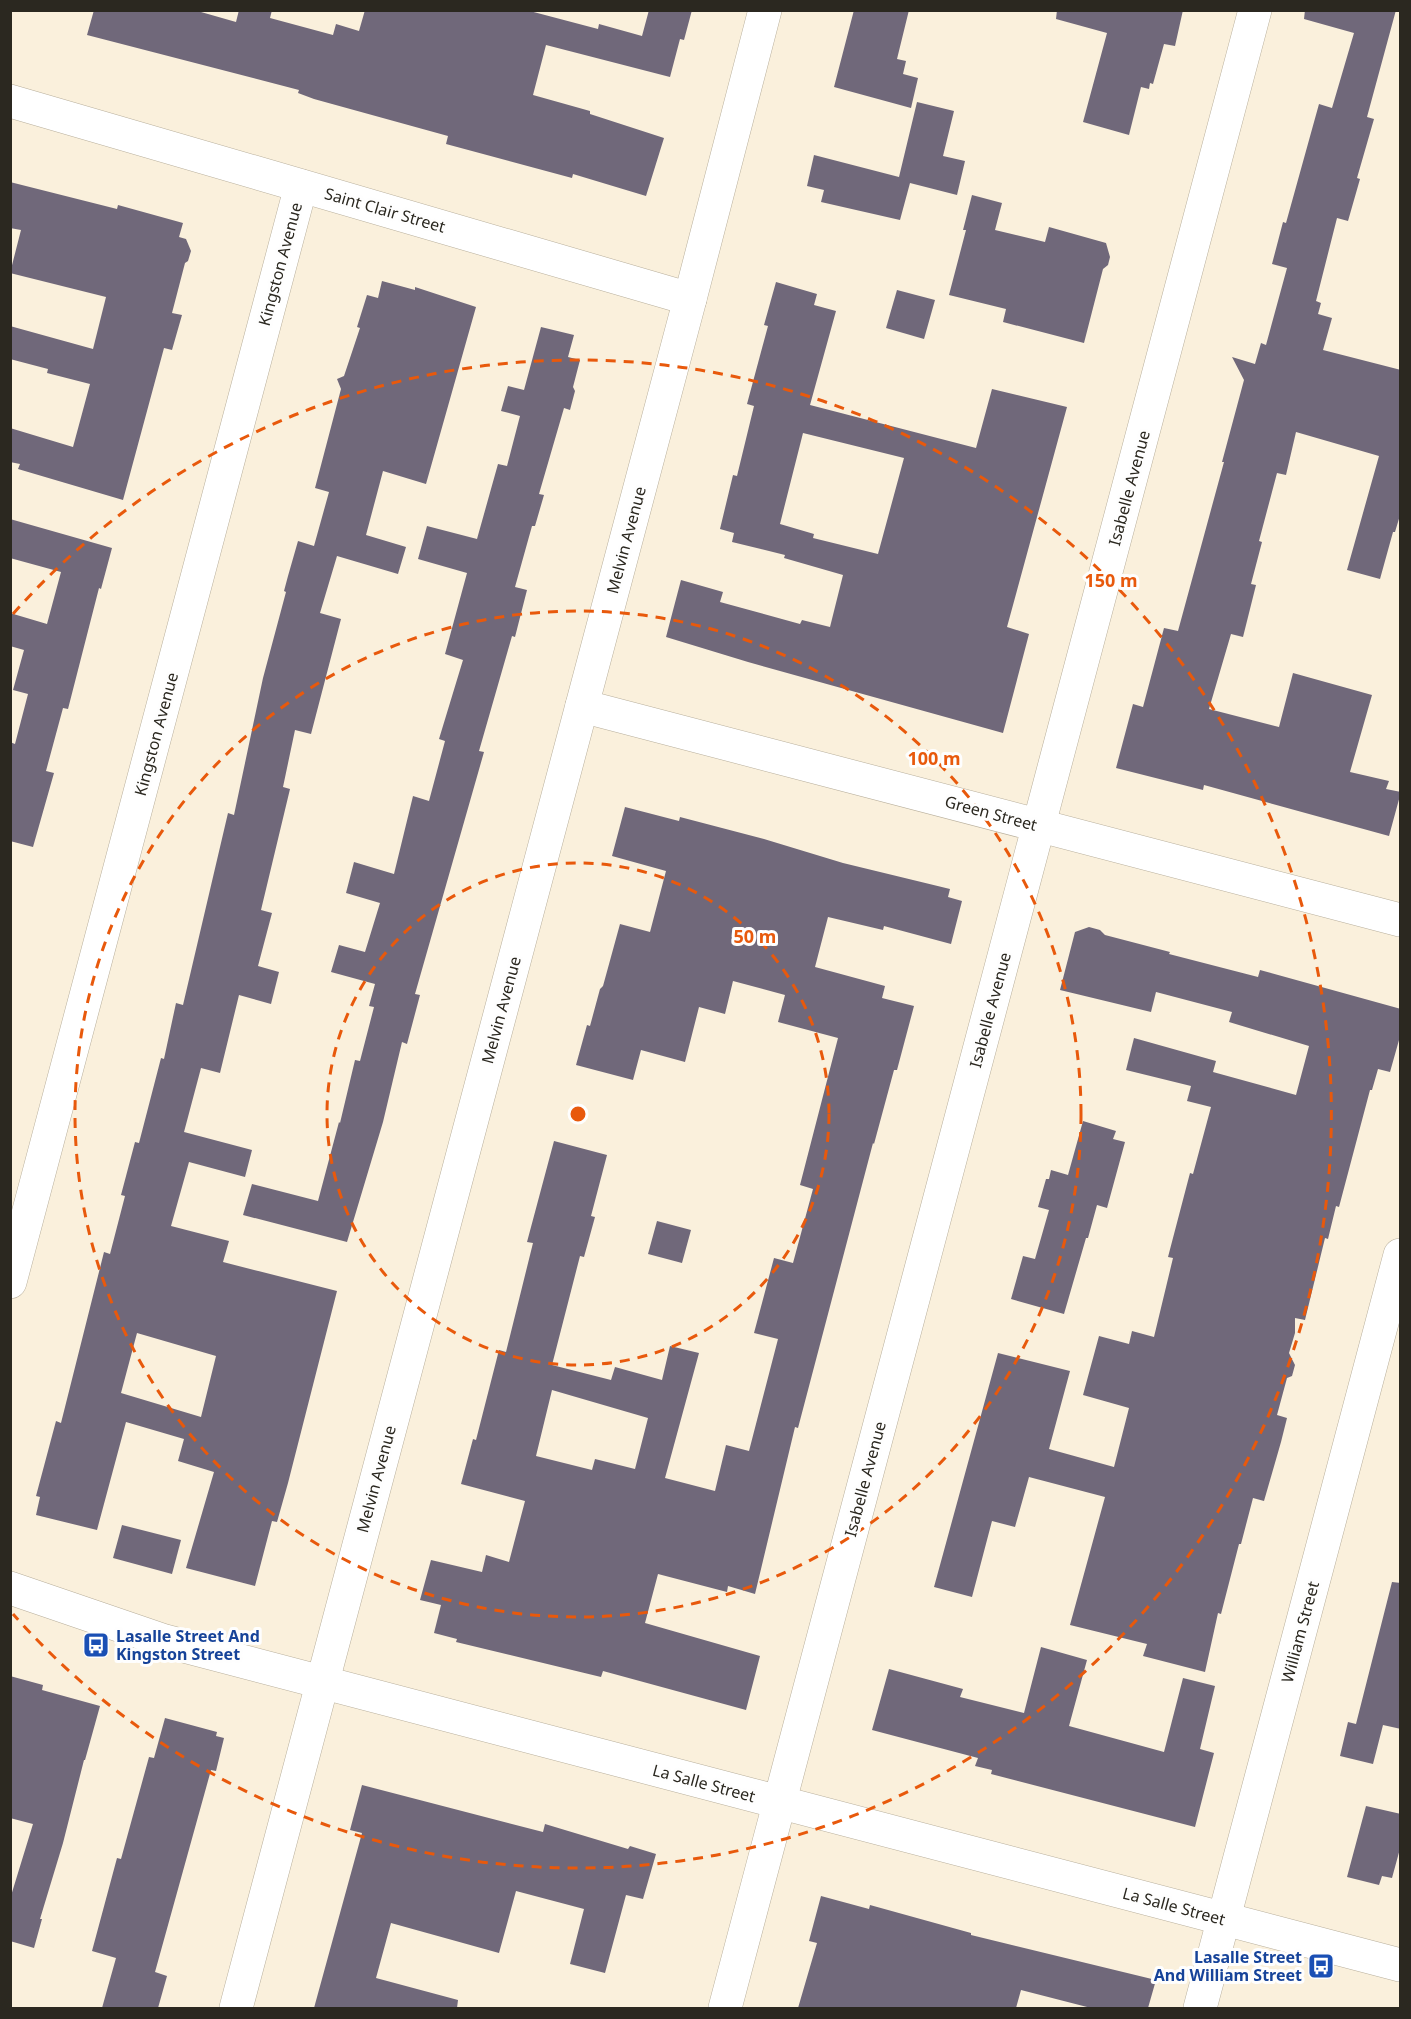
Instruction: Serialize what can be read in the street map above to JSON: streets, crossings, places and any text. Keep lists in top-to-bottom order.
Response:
{
  "streets": {
    "street": [
      "Saint Clair Street",
      "Kingston Avenue",
      "Isabelle Avenue",
      "Melvin Avenue",
      "Green Street",
      "William Street",
      "La Salle Street"
    ]
  },
  "crossings": [
    ["Saint Clair Street", "Kingston Avenue"],
    ["Saint Clair Street", "Melvin Avenue"],
    ["Isabelle Avenue", "Green Street"],
    ["Isabelle Avenue", "La Salle Street"],
    ["Melvin Avenue", "Green Street"],
    ["Melvin Avenue", "La Salle Street"],
    ["William Street", "La Salle Street"]
  ],
  "places": {
    "bus stop": ["Lasalle Street And Kingston Street", "Lasalle Street And William Street"]
  },
  "rings": ["150 m", "100 m", "50 m"]
}
